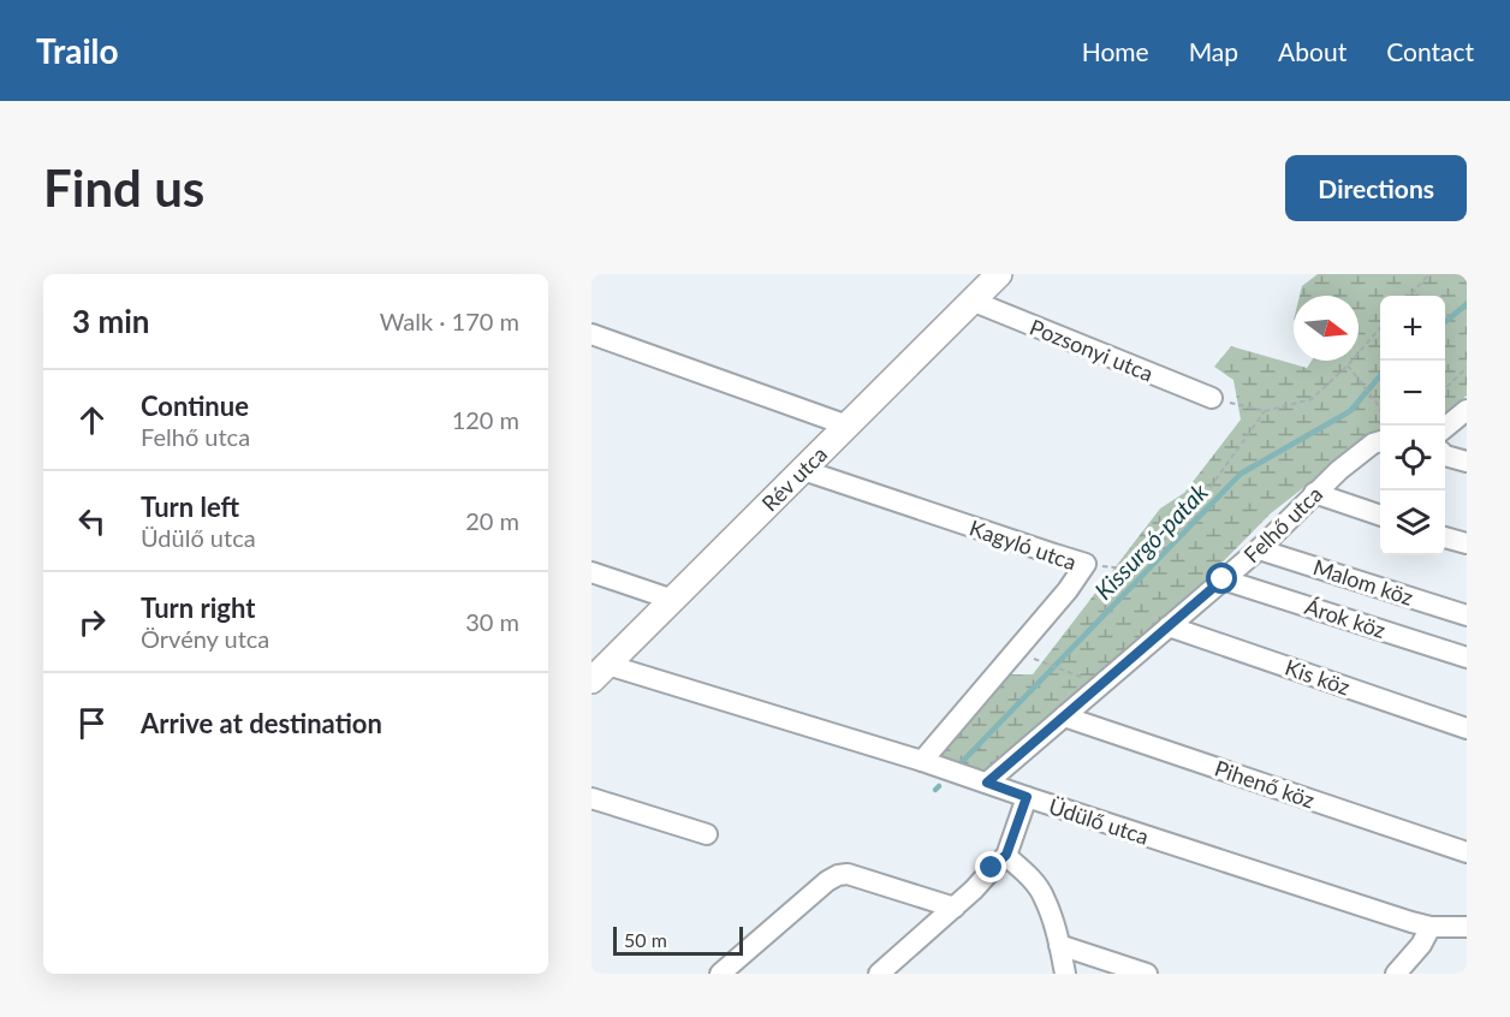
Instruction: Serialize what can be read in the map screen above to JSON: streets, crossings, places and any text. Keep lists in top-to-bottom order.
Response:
{
  "streets": {
    "street": [
      "Pozsonyi utca",
      "Rév utca",
      "Felhő utca",
      "Kagyló utca",
      "Malom köz",
      "Árok köz",
      "Kis köz",
      "Pihenő köz",
      "Üdülő utca"
    ]
  },
  "crossings": [
    ["Pozsonyi utca", "Rév utca"],
    ["Rév utca", "Kagyló utca"],
    ["Rév utca", "Üdülő utca"],
    ["Felhő utca", "Malom köz"],
    ["Felhő utca", "Árok köz"],
    ["Felhő utca", "Kis köz"],
    ["Felhő utca", "Pihenő köz"],
    ["Felhő utca", "Üdülő utca"],
    ["Kagyló utca", "Üdülő utca"]
  ],
  "water": ["Kissurgó-patak"],
  "scale_bar": "50 m",
  "north": "right",
  "page": {
    "header": "Trailo",
    "nav": [
      "Home",
      "Map",
      "About",
      "Contact"
    ],
    "buttons": "Directions",
    "title": "Find us",
    "heading": ["3 min", "Walk · 170 m"],
    "map_buttons": ["+", "−"],
    "list": [
      ["Continue", "Felhő utca", "120 m"],
      ["Turn left", "Üdülő utca", "20 m"],
      ["Turn right", "Örvény utca", "30 m"],
      "Arrive at destination"
    ],
    "scale": "50 m"
  }
}
